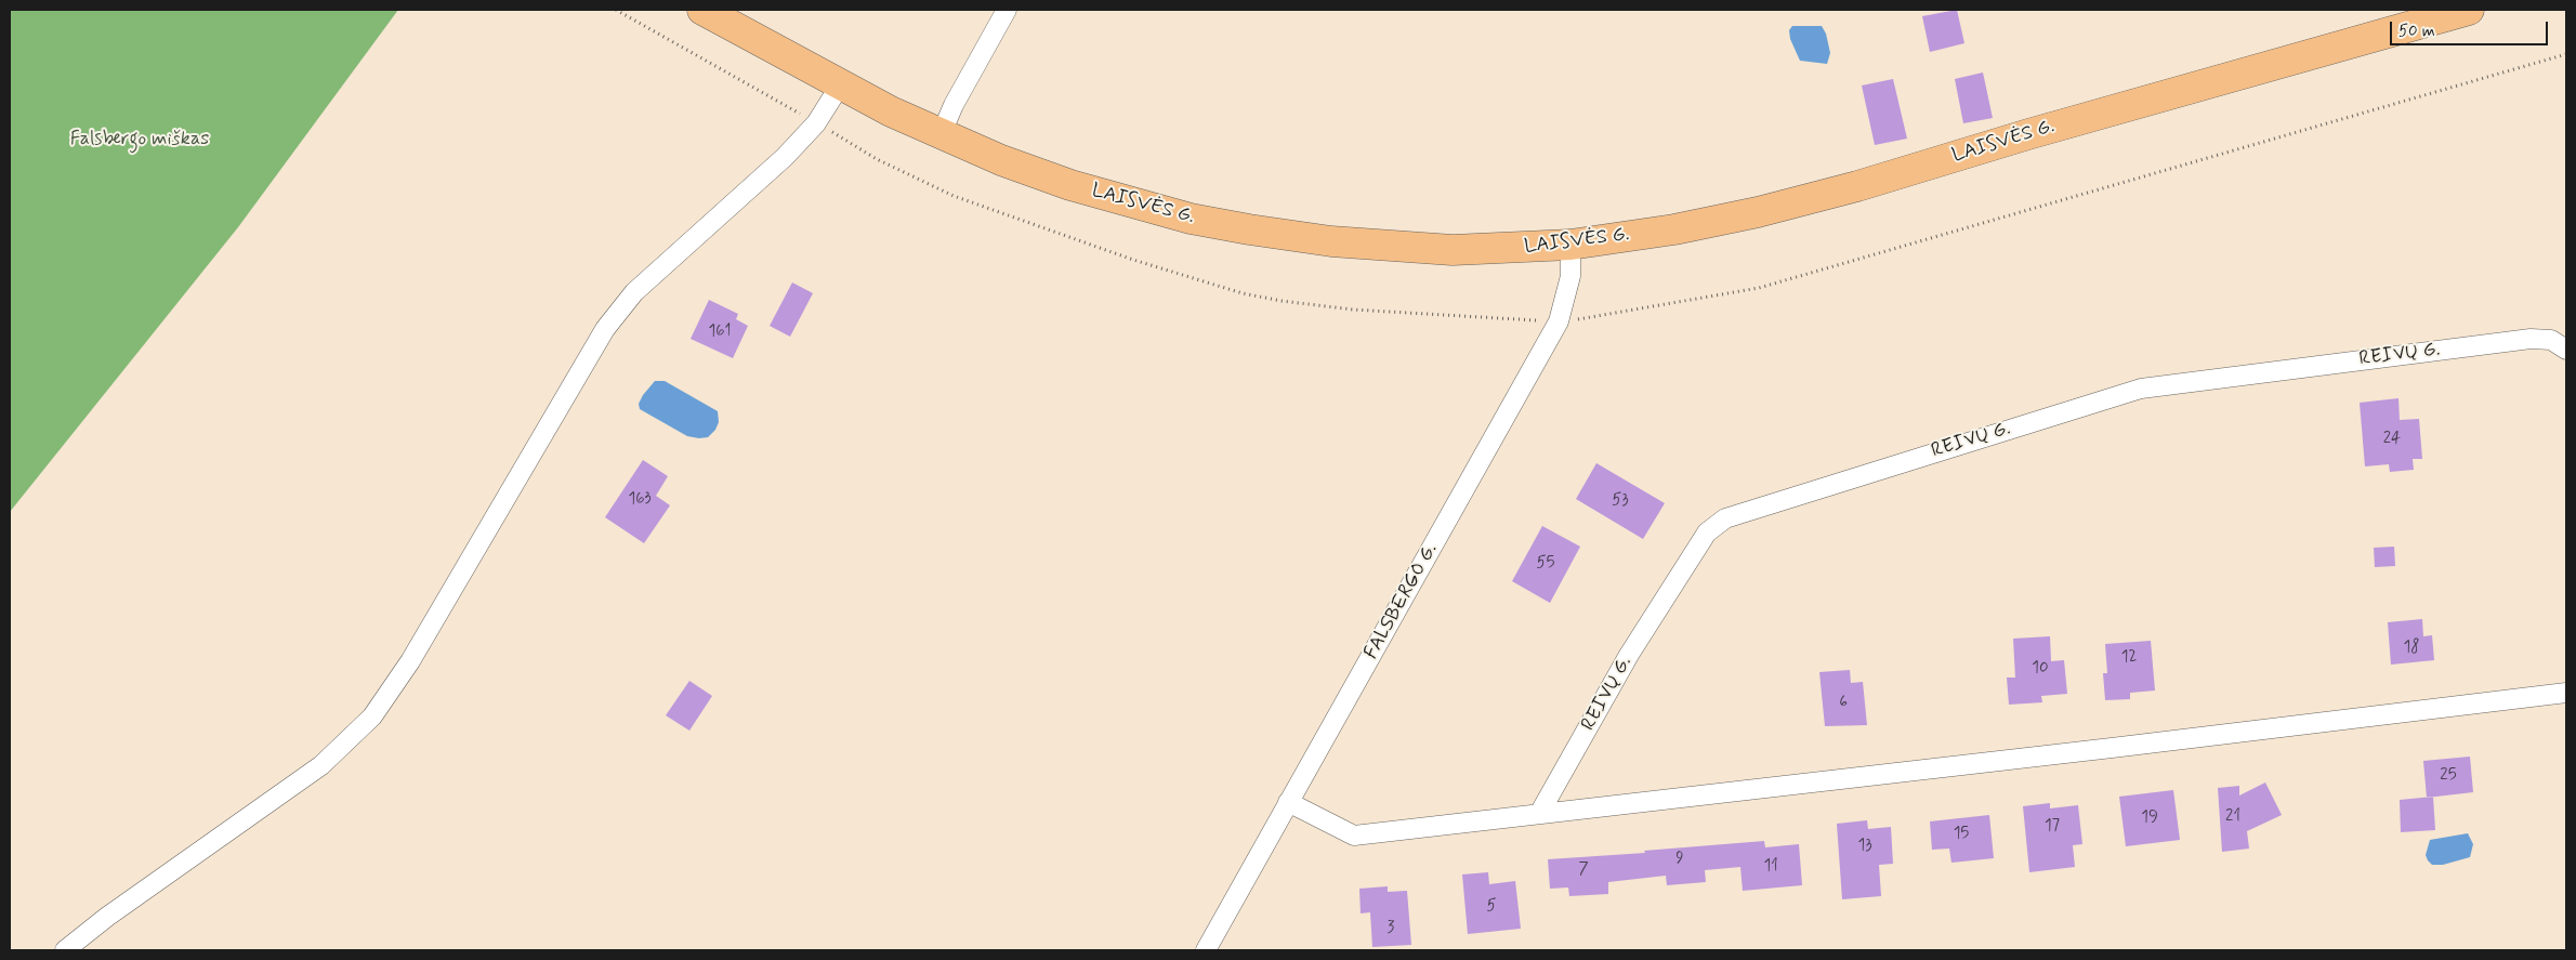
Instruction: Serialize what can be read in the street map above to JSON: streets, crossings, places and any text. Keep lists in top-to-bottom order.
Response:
{
  "streets": {
    "main road": ["LAISVĖS G."],
    "street": ["REIVŲ G.", "FALSBERGO G."]
  },
  "crossings": [
    ["LAISVĖS G.", "FALSBERGO G."]
  ],
  "parks": ["Falsbergo miškas"],
  "house_numbers": [
    "161",
    "24",
    "163",
    "53",
    "55",
    "18",
    "12",
    "10",
    "6",
    "25",
    "21",
    "19",
    "17",
    "15",
    "13",
    "9",
    "11",
    "7",
    "5",
    "3"
  ],
  "scale_bar": "50 m"
}
